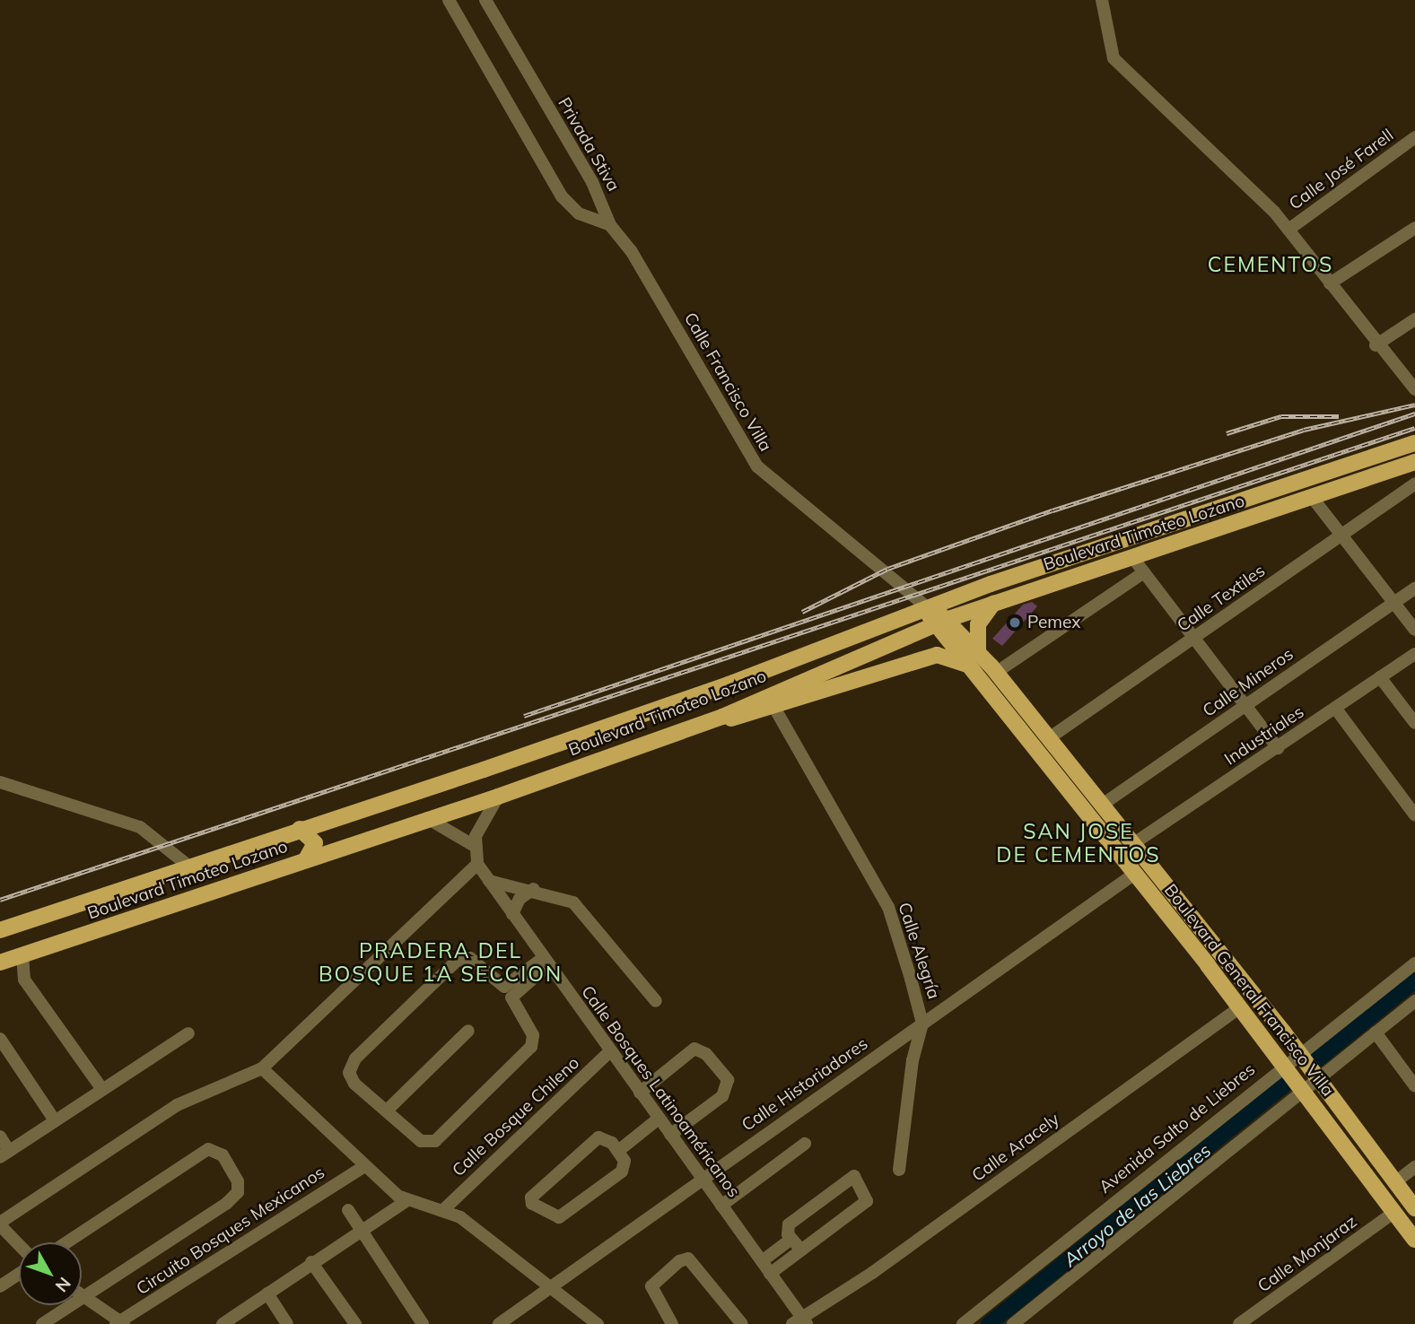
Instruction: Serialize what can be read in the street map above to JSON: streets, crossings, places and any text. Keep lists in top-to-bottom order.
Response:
{
  "streets": {
    "main road": ["Boulevard Timoteo Lozano", "Boulevard General Francisco Villa"],
    "street": [
      "Privada Stiva",
      "Calle José Farell",
      "Calle Francisco Villa",
      "Calle Textiles",
      "Calle Mineros",
      "Industriales",
      "Calle Alegría",
      "Calle Historiadores",
      "Calle Bosques Latinoaméricanos",
      "Calle Bosque Chileno",
      "Avenida Salto de Liebres",
      "Calle Aracely",
      "Circuito Bosques Mexicanos",
      "Calle Monjaraz"
    ]
  },
  "crossings": [
    ["Privada Stiva", "Calle Francisco Villa"],
    ["Calle Francisco Villa", "Boulevard Timoteo Lozano"],
    ["Calle Francisco Villa", "Boulevard General Francisco Villa"],
    ["Boulevard Timoteo Lozano", "Calle Textiles"],
    ["Boulevard Timoteo Lozano", "Calle Alegría"],
    ["Boulevard Timoteo Lozano", "Boulevard General Francisco Villa"],
    ["Calle Textiles", "Boulevard General Francisco Villa"],
    ["Calle Mineros", "Boulevard General Francisco Villa"],
    ["Industriales", "Boulevard General Francisco Villa"],
    ["Calle Alegría", "Calle Historiadores"],
    ["Boulevard General Francisco Villa", "Calle Historiadores"],
    ["Boulevard General Francisco Villa", "Avenida Salto de Liebres"],
    ["Boulevard General Francisco Villa", "Calle Aracely"],
    ["Boulevard General Francisco Villa", "Calle Monjaraz"],
    ["Calle Historiadores", "Calle Bosques Latinoaméricanos"],
    ["Calle Bosques Latinoaméricanos", "Calle Bosque Chileno"],
    ["Calle Bosques Latinoaméricanos", "Calle Aracely"]
  ],
  "districts": ["CEMENTOS", "SAN JOSE DE CEMENTOS", "PRADERA DEL BOSQUE 1A SECCION"],
  "water": ["Arroyo de las Liebres"],
  "places": ["Pemex"],
  "north": "bottom right"
}
